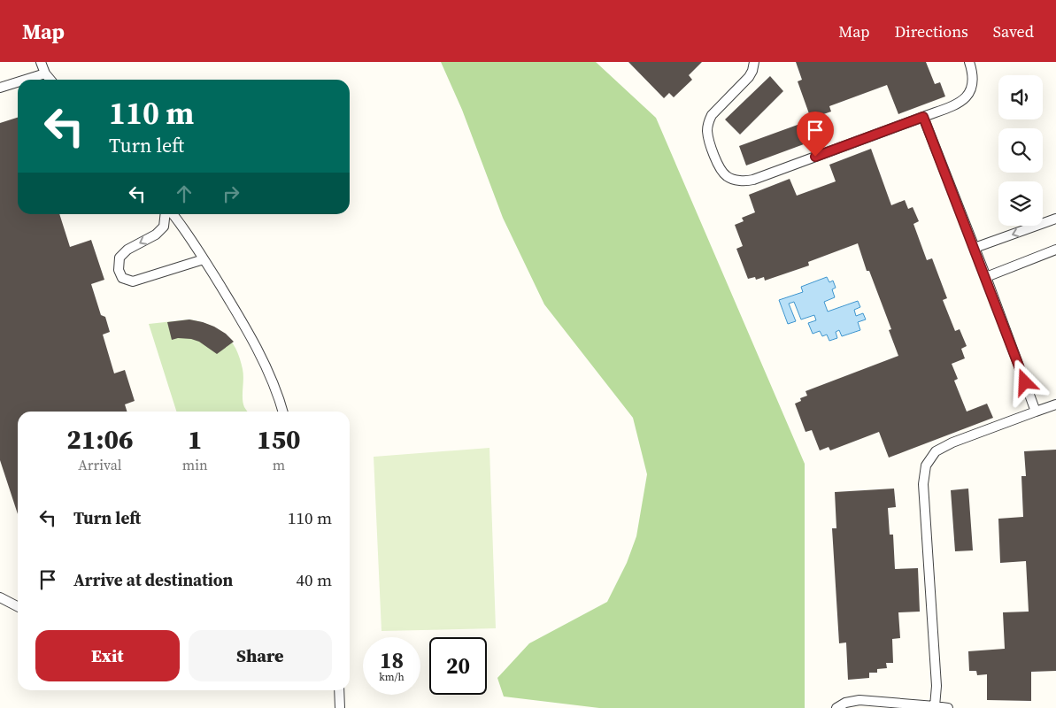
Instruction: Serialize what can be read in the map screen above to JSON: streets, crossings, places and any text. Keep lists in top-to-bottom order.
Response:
{
  "page": {
    "header": "Map",
    "nav": ["Map", "Directions", "Saved"],
    "turn": ["110 m", "Turn left"],
    "eta": [
      "21:06",
      "Arrival",
      "1",
      "min",
      "150",
      "m"
    ],
    "list": [
      {
        "name": "Turn left",
        "value": "110 m"
      },
      {
        "name": "Arrive at destination",
        "value": "40 m"
      }
    ],
    "buttons": ["Exit", "Share"],
    "speed": "18 km/h",
    "limit": "20"
  }
}
